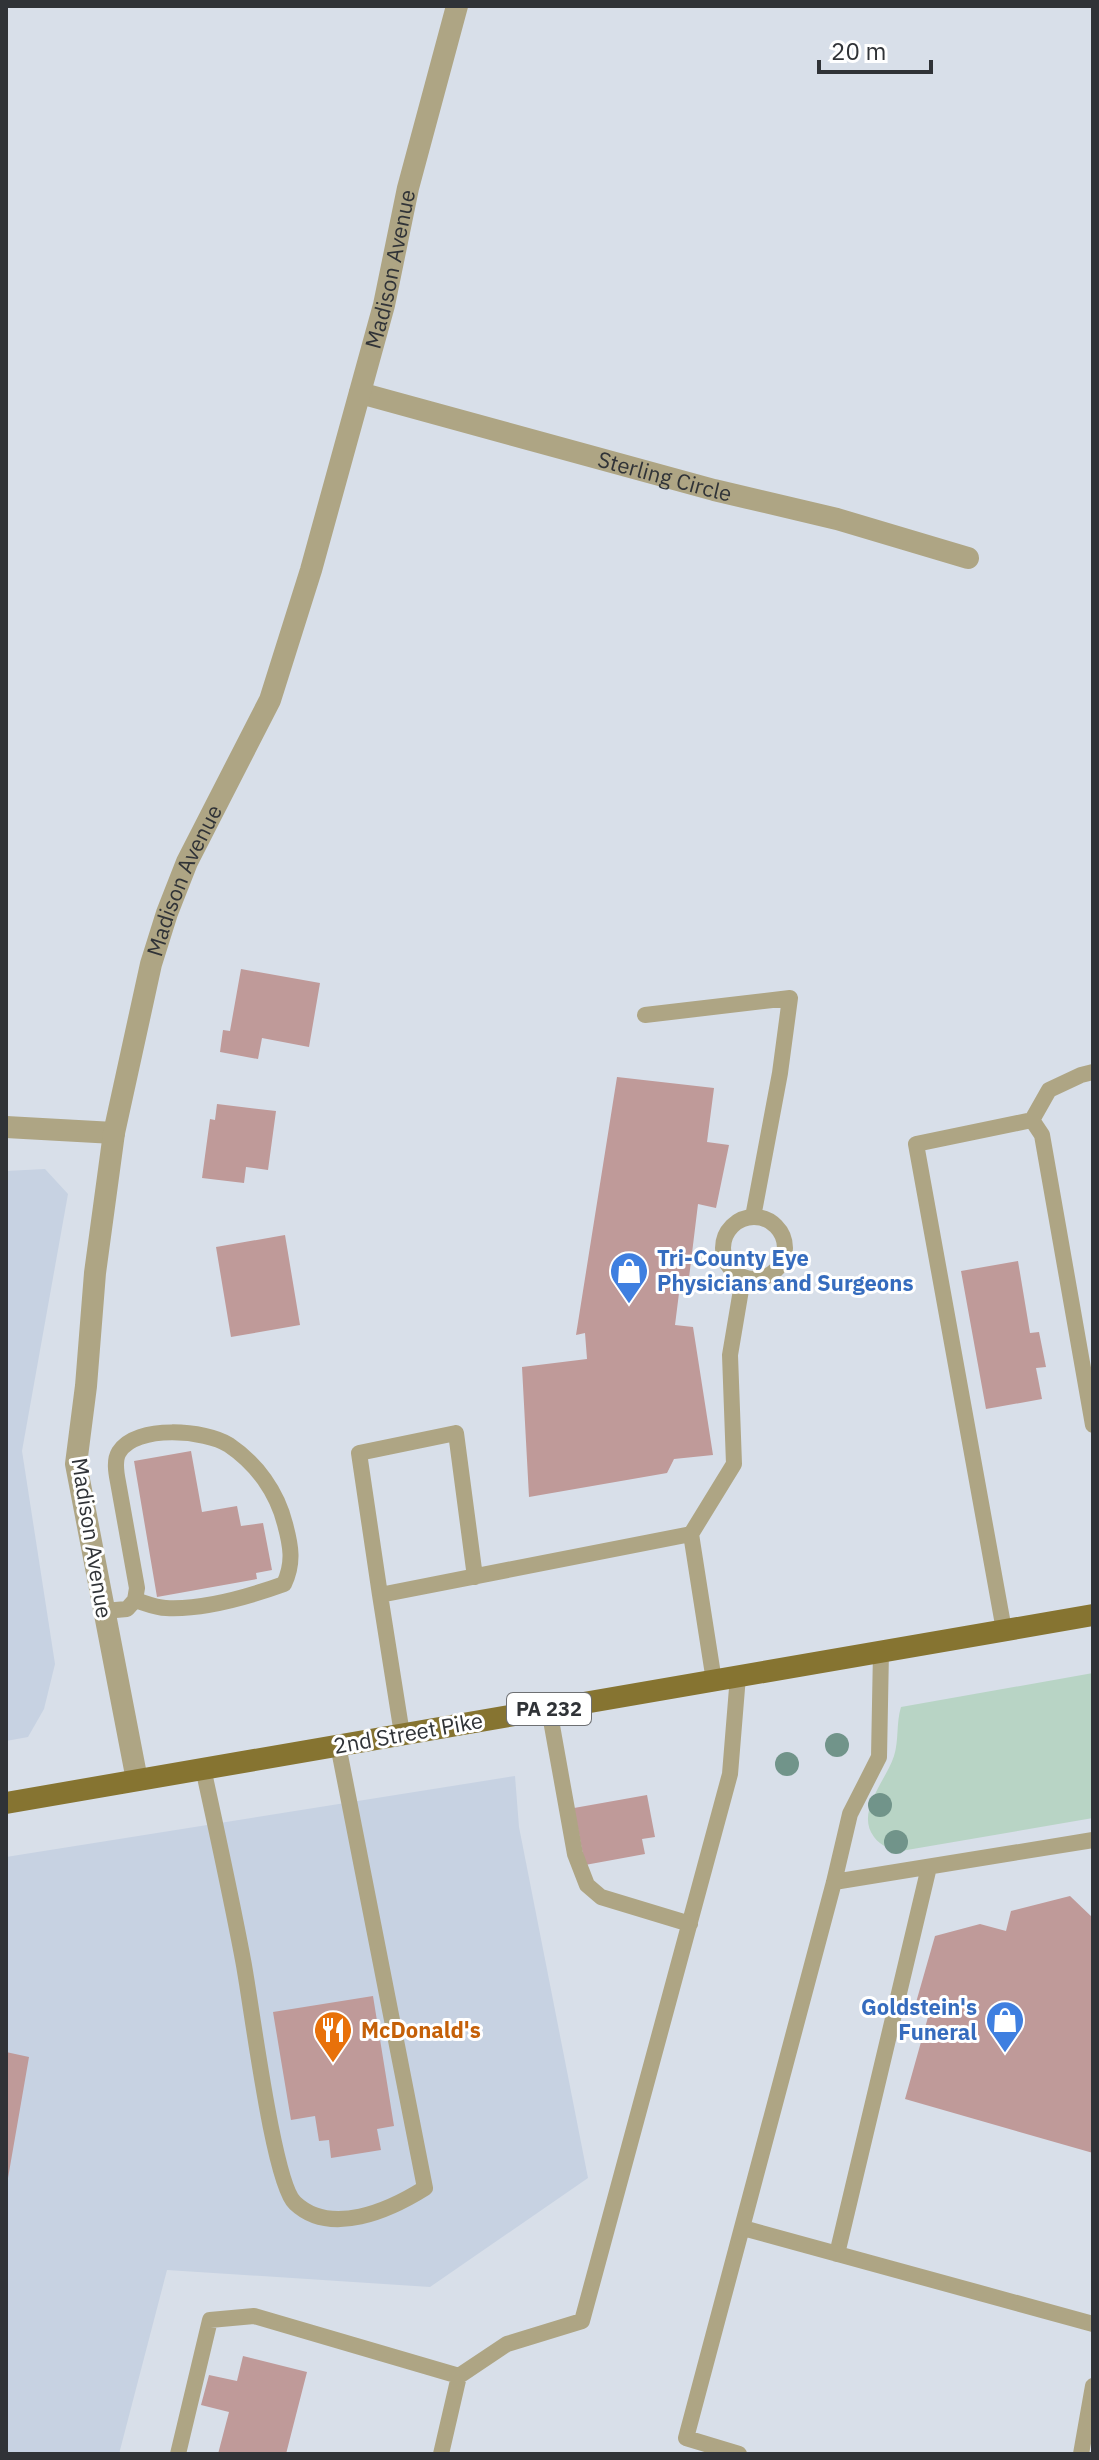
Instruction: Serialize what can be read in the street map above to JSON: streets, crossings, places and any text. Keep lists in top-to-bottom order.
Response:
{
  "streets": {
    "main road": ["PA 232", "2nd Street Pike"],
    "street": ["Madison Avenue", "Sterling Circle"]
  },
  "crossings": [
    ["Madison Avenue", "Sterling Circle"],
    ["Madison Avenue", "2nd Street Pike"]
  ],
  "places": {
    "shop": ["Tri-County Eye Physicians and Surgeons", "Goldstein's Funeral"],
    "restaurant": ["McDonald's"]
  },
  "scale_bar": "20 m"
}
